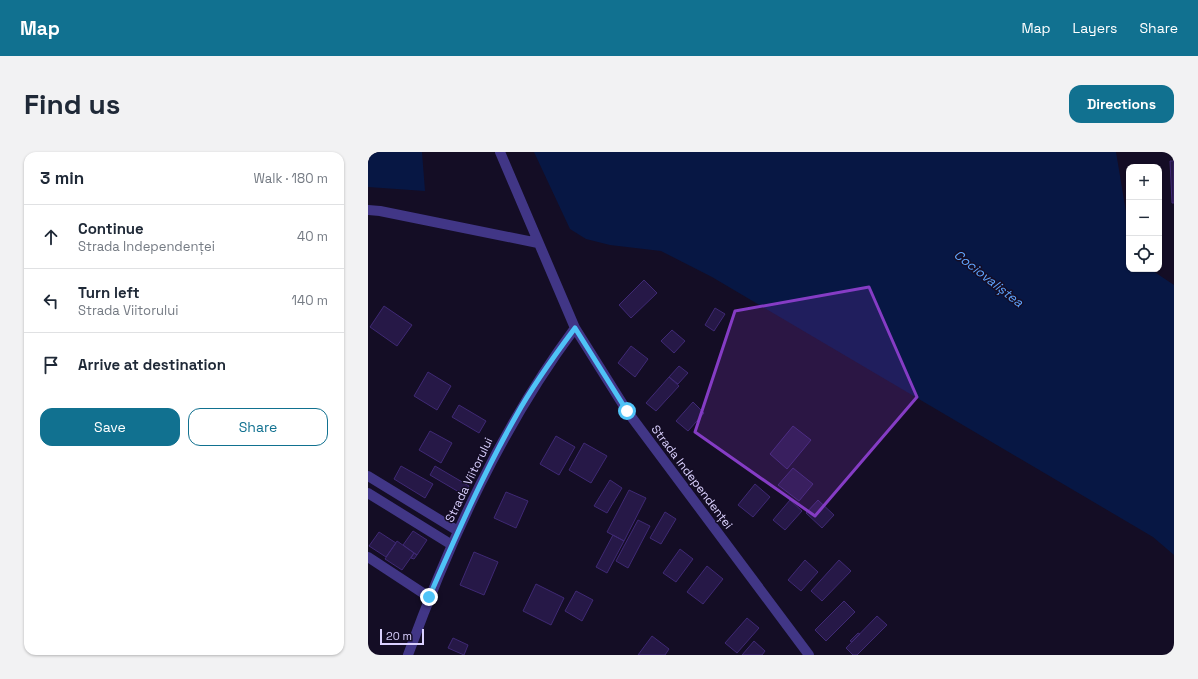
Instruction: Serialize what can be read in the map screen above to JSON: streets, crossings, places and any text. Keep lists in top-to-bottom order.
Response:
{
  "streets": {
    "street": ["Strada Independenței", "Strada Viitorului"]
  },
  "crossings": [
    ["Strada Independenței", "Strada Viitorului"]
  ],
  "water": ["Cociovaliștea"],
  "scale_bar": "20 m",
  "page": {
    "header": "Map",
    "nav": ["Map", "Layers", "Share"],
    "buttons": [
      "Directions",
      ["Save", "Share"]
    ],
    "title": "Find us",
    "heading": ["3 min", "Walk · 180 m"],
    "map_buttons": ["+", "−"],
    "list": [
      ["Continue", "Strada Independenței", "40 m"],
      ["Turn left", "Strada Viitorului", "140 m"],
      "Arrive at destination"
    ],
    "scale": "20 m"
  }
}
